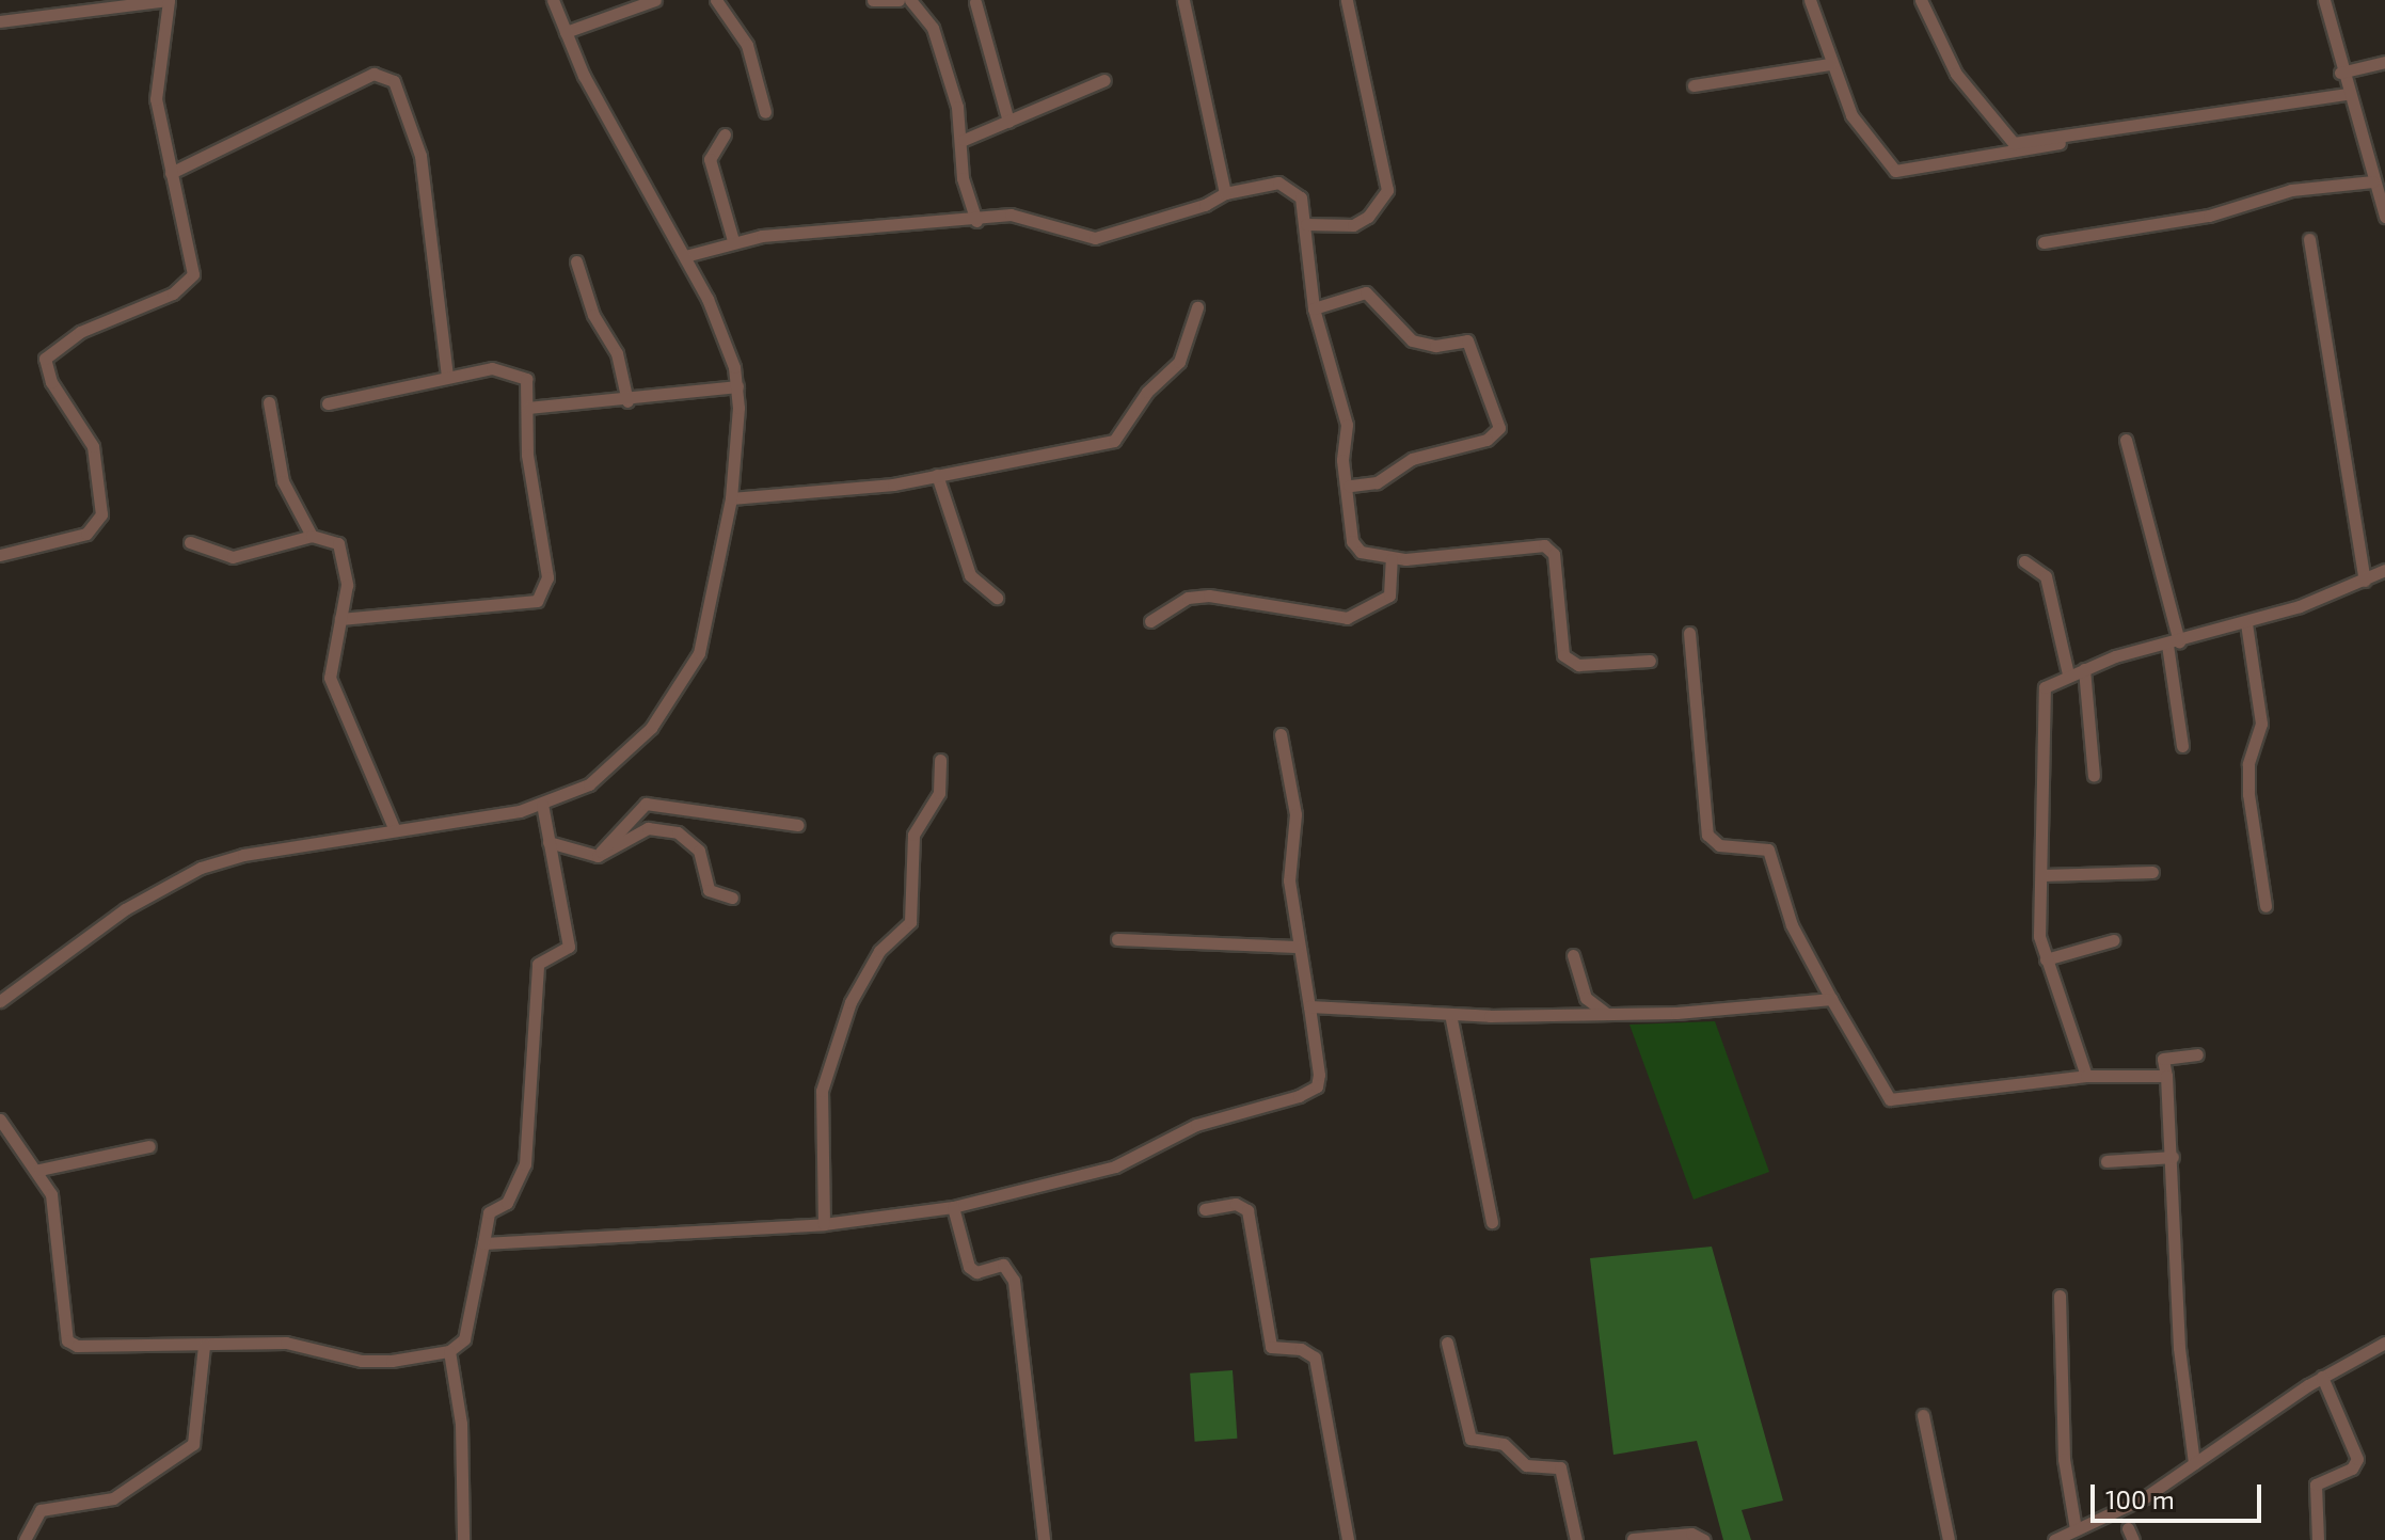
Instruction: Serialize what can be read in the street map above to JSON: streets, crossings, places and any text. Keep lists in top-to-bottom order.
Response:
{
  "scale_bar": "100 m"
}
